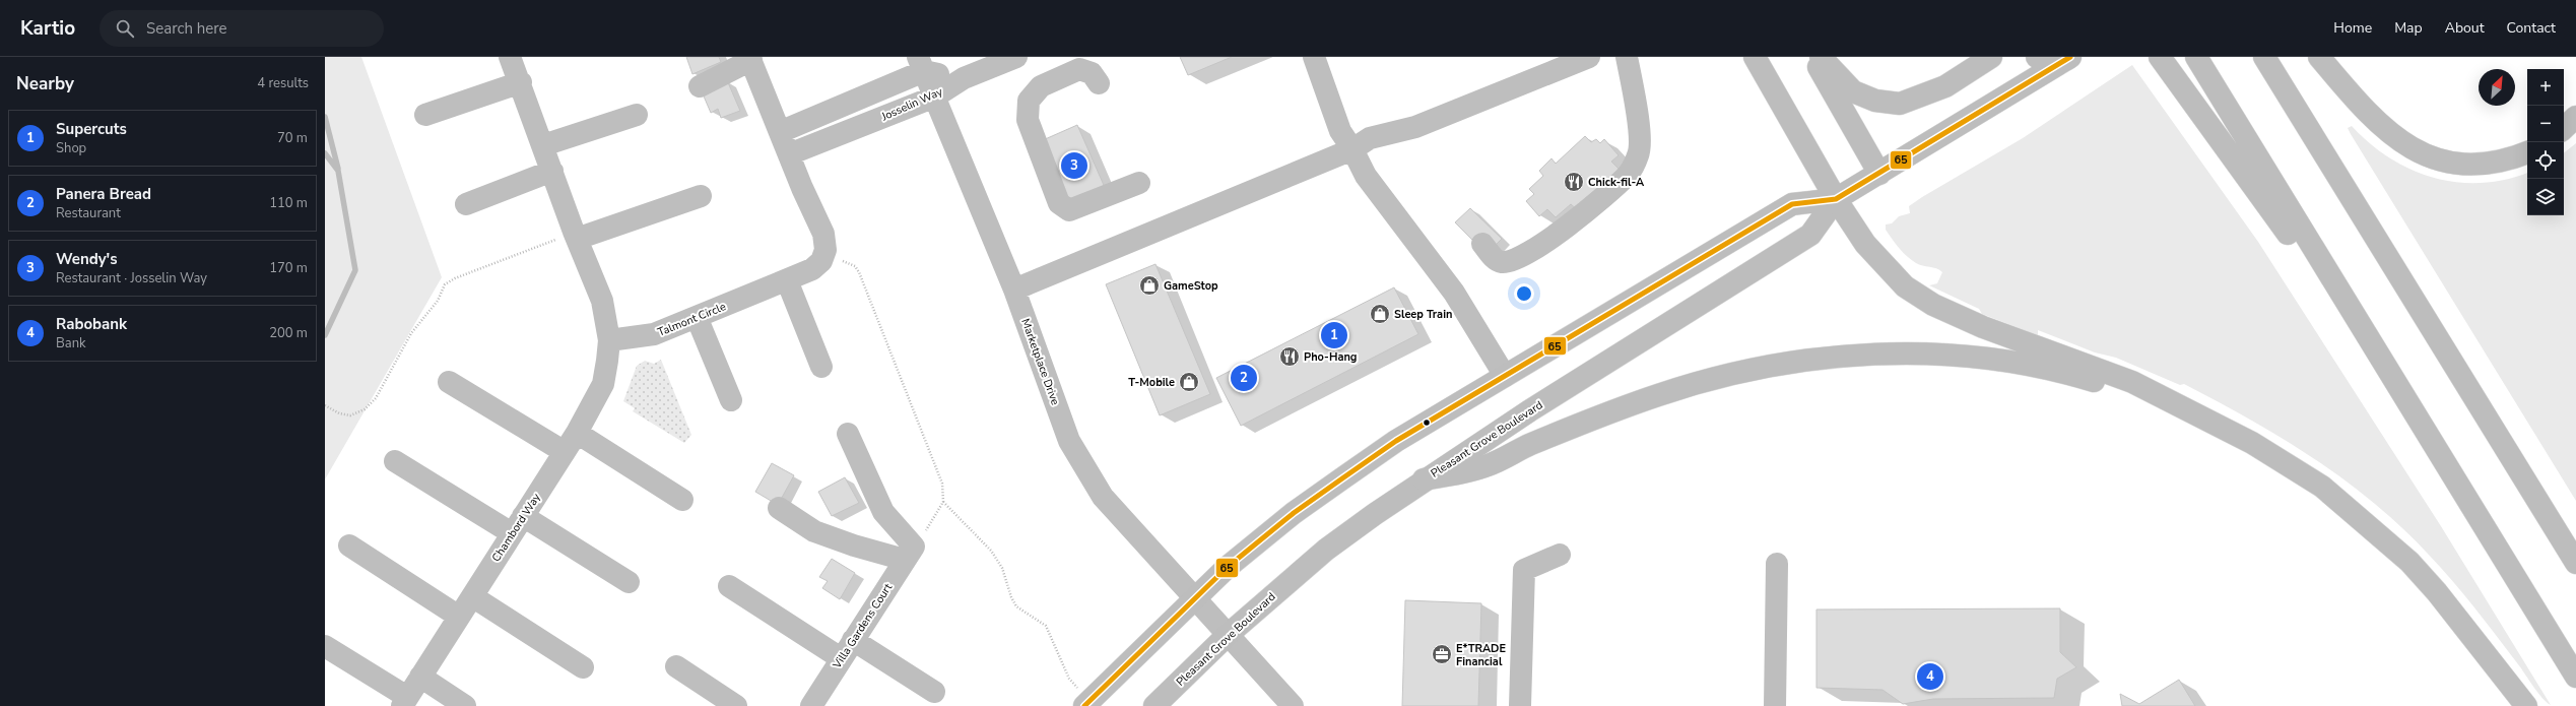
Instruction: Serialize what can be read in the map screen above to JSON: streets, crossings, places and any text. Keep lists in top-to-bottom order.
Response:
{
  "streets": {
    "main road": ["Pleasant Grove Boulevard"],
    "street": [
      "Josselin Way",
      "Talmont Circle",
      "Marketplace Drive",
      "Chambord Way",
      "Villa Gardens Court"
    ]
  },
  "crossings": [
    ["Josselin Way", "Marketplace Drive"],
    ["Talmont Circle", "Chambord Way"],
    ["Marketplace Drive", "Pleasant Grove Boulevard"]
  ],
  "places": {
    "restaurant": ["Chick-fil-A", "Pho-Hang"],
    "shop": ["GameStop", "Sleep Train", "T-Mobile"],
    "office": ["E*TRADE Financial"]
  },
  "lines": ["transit line 65"],
  "north": "top right",
  "page": {
    "header": "Kartio",
    "search": "Search here",
    "nav": [
      "Home",
      "Map",
      "About",
      "Contact"
    ],
    "heading": ["Nearby", "4 results"],
    "map_buttons": ["+", "−"],
    "list": [
      {
        "mark": "1",
        "name": "Supercuts",
        "note": "Shop",
        "value": "70 m"
      },
      {
        "mark": "2",
        "name": "Panera Bread",
        "note": "Restaurant",
        "value": "110 m"
      },
      {
        "mark": "3",
        "name": "Wendy's",
        "note": "Restaurant · Josselin Way",
        "value": "170 m"
      },
      {
        "mark": "4",
        "name": "Rabobank",
        "note": "Bank",
        "value": "200 m"
      }
    ],
    "pins": [
      "3",
      "1",
      "2",
      "4"
    ]
  }
}
